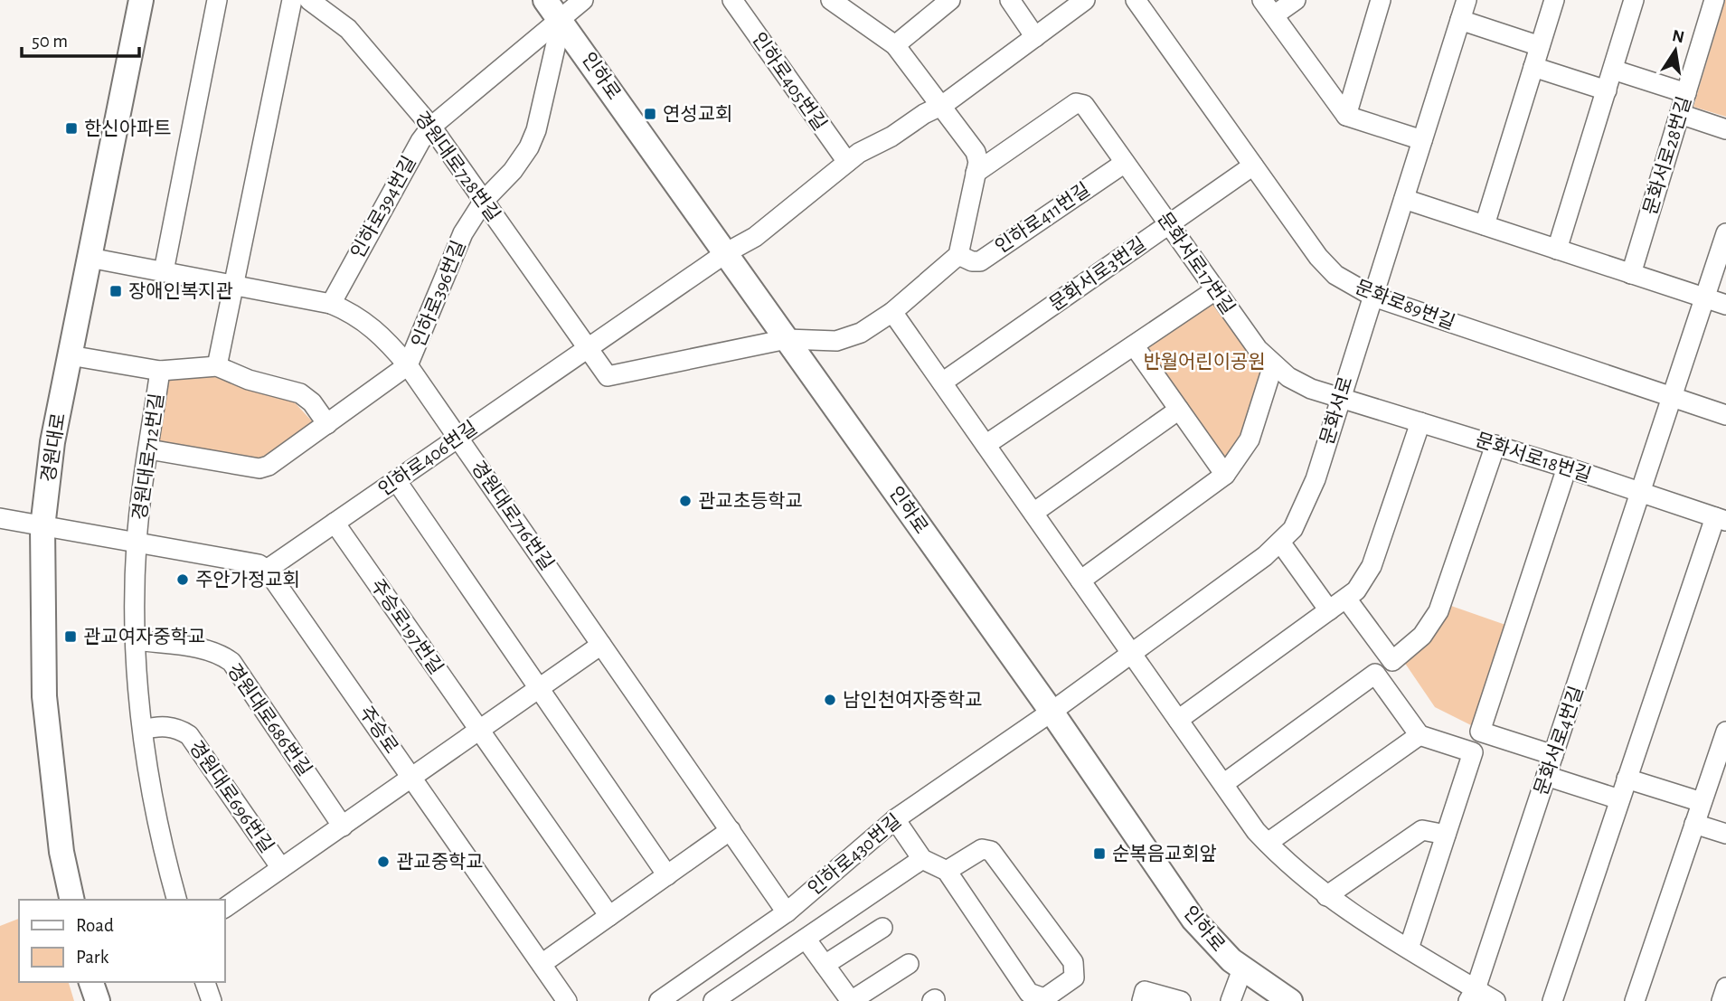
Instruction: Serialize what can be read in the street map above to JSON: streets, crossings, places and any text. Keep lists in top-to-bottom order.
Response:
{
  "streets": {
    "main road": ["인하로", "경원대로"],
    "street": [
      "인하로405번길",
      "문화서로28번길",
      "경원대로728번길",
      "인하로394번길",
      "인하로411번길",
      "문화서로17번길",
      "문화서로3번길",
      "인하로396번길",
      "문화로89번길",
      "문화서로",
      "경원대로712번길",
      "문화서로18번길",
      "인하로406번길",
      "경원대로716번길",
      "주승로197번길",
      "경원대로686번길",
      "주승로",
      "문화서로4번길",
      "경원대로696번길",
      "인하로430번길"
    ]
  },
  "crossings": [
    ["인하로", "인하로394번길"],
    ["인하로", "인하로396번길"],
    ["인하로", "문화서로"],
    ["인하로", "인하로406번길"],
    ["인하로", "인하로430번길"],
    ["경원대로728번길", "인하로394번길"],
    ["경원대로728번길", "인하로396번길"],
    ["경원대로728번길", "인하로406번길"],
    ["인하로394번길", "인하로396번길"],
    ["인하로394번길", "경원대로716번길"],
    ["인하로411번길", "문화서로17번길"],
    ["문화서로17번길", "문화서로3번길"],
    ["문화서로17번길", "문화서로"],
    ["문화서로17번길", "문화서로18번길"],
    ["문화서로3번길", "문화로89번길"],
    ["인하로396번길", "경원대로716번길"],
    ["문화로89번길", "문화서로"],
    ["문화로89번길", "문화서로4번길"],
    ["문화서로", "문화서로18번길"],
    ["문화서로", "인하로430번길"],
    ["경원대로", "경원대로712번길"],
    ["경원대로", "경원대로716번길"],
    ["문화서로18번길", "문화서로4번길"],
    ["인하로406번길", "경원대로716번길"],
    ["인하로406번길", "주승로197번길"],
    ["인하로406번길", "주승로"],
    ["경원대로716번길", "인하로430번길"]
  ],
  "parks": ["반월어린이공원"],
  "places": {
    "transit": [
      "연성교회",
      "한신아파트",
      "장애인복지관",
      "관교여자중학교",
      "순복음교회앞"
    ],
    "other": [
      "관교초등학교",
      "주안가정교회",
      "남인천여자중학교",
      "관교중학교"
    ]
  },
  "legend": ["Road", "Park"],
  "scale_bar": "50 m",
  "north": "top"
}
